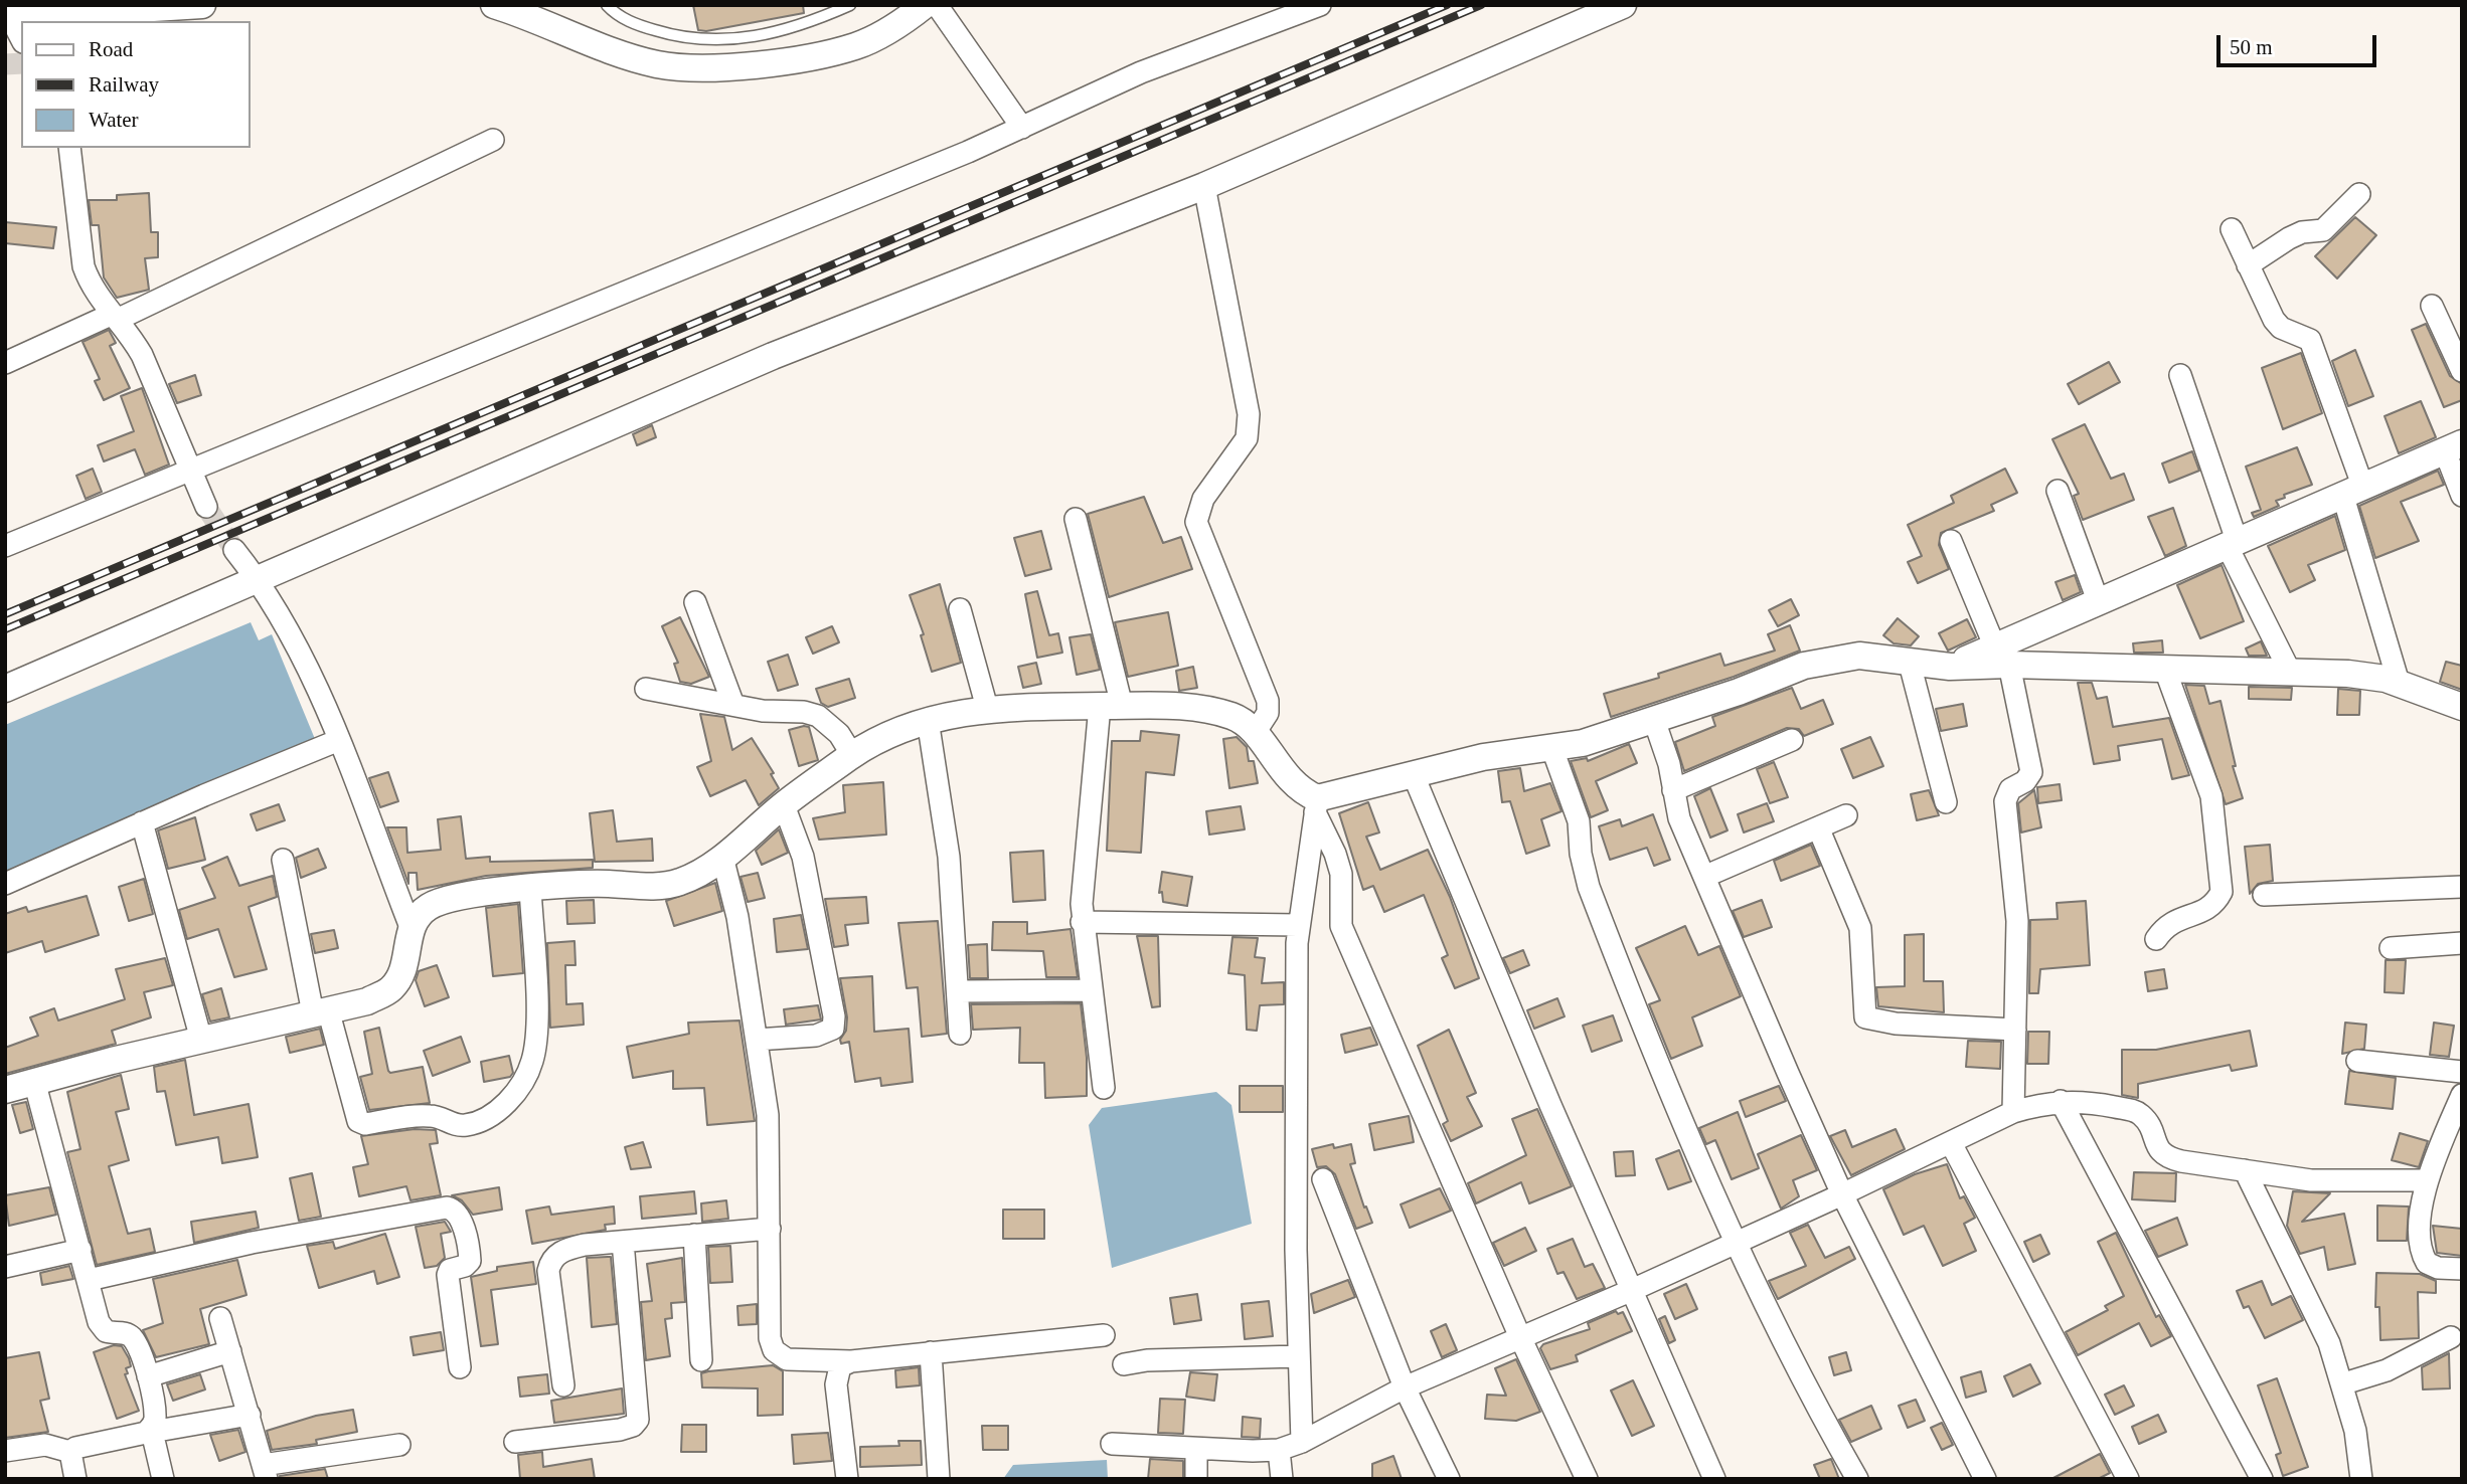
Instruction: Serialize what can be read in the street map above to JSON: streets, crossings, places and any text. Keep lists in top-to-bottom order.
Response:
{
  "legend": ["Road", "Railway", "Water"],
  "scale_bar": "50 m"
}
